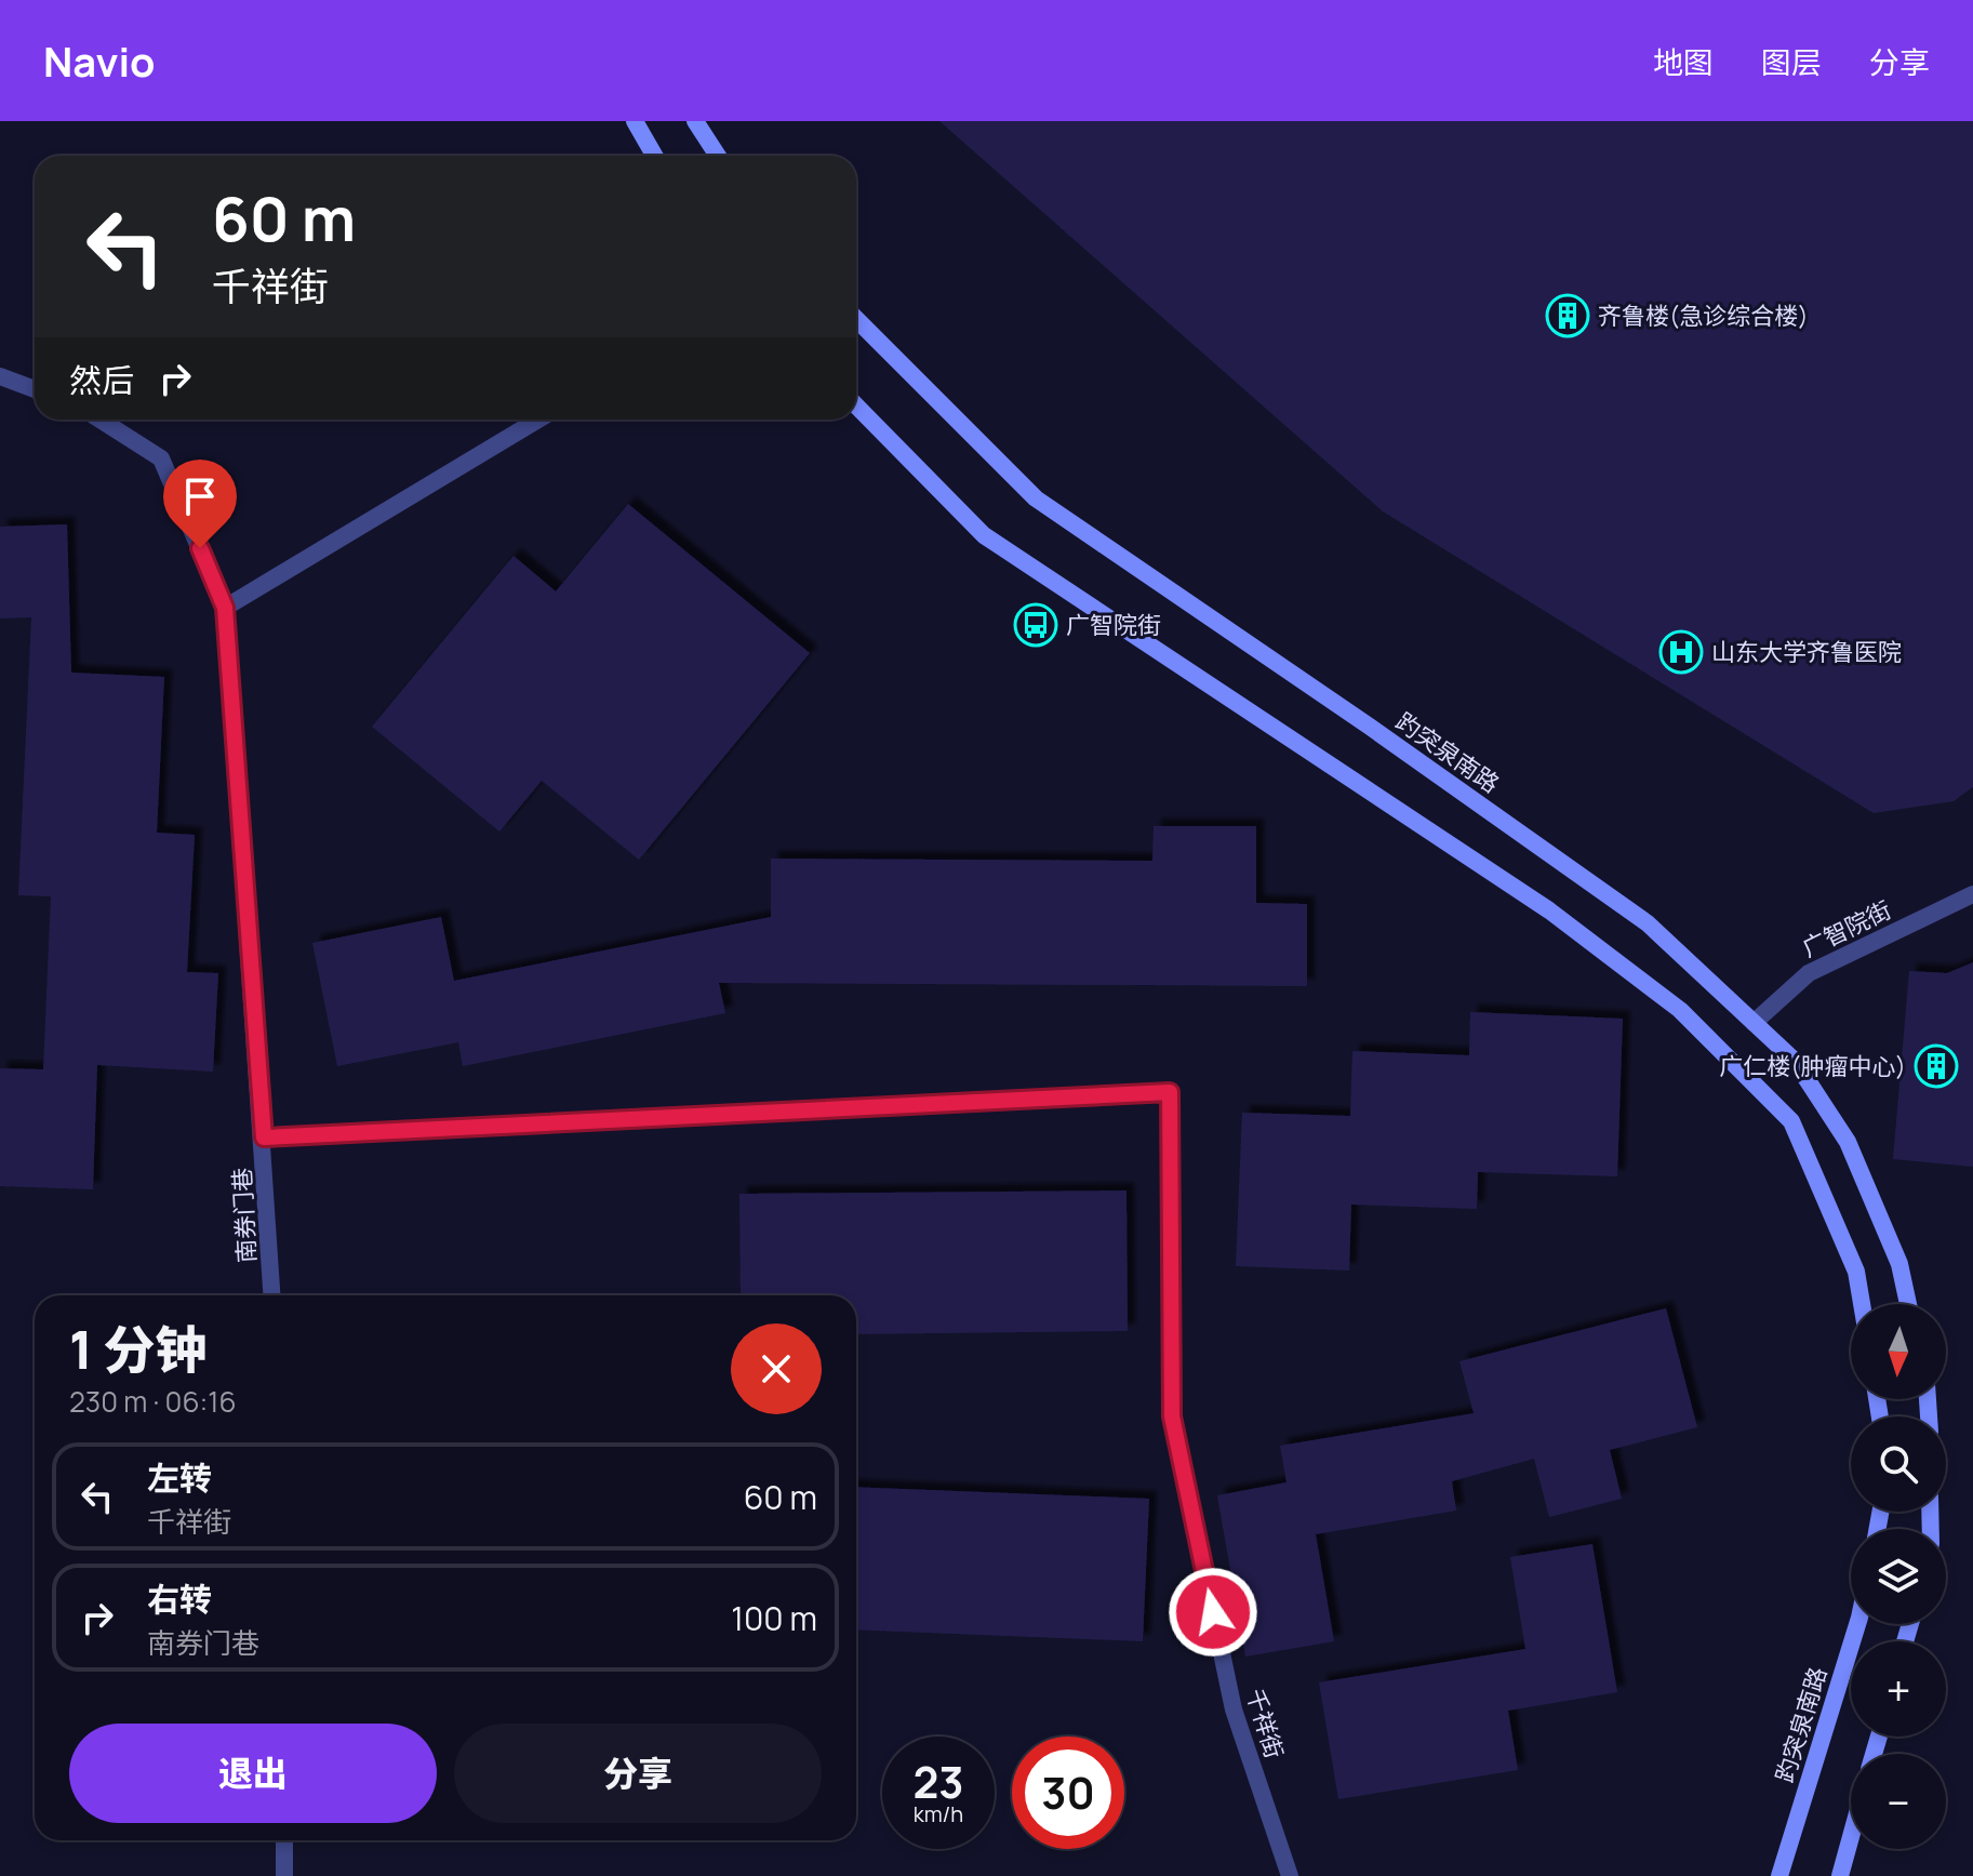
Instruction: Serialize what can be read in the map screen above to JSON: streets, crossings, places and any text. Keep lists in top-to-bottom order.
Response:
{
  "streets": {
    "main road": ["趵突泉南路"],
    "street": ["广智院街", "南券门巷", "千祥街"]
  },
  "crossings": [
    ["趵突泉南路", "广智院街"],
    ["南券门巷", "千祥街"]
  ],
  "places": {
    "building": ["齐鲁楼(急诊综合楼)", "广仁楼(肿瘤中心)"],
    "bus stop": ["广智院街"],
    "hospital": ["山东大学齐鲁医院"]
  },
  "north": "bottom",
  "page": {
    "header": "Navio",
    "nav": ["地图", "图层", "分享"],
    "turn": ["60 m", "千祥街"],
    "then": "然后",
    "heading": ["1 分钟", "230 m · 06:16"],
    "map_buttons": ["+", "−"],
    "list": [
      {
        "name": "左转",
        "note": "千祥街",
        "value": "60 m"
      },
      {
        "name": "右转",
        "note": "南券门巷",
        "value": "100 m"
      }
    ],
    "buttons": ["退出", "分享"],
    "speed": "23 km/h",
    "limit": "30"
  }
}
